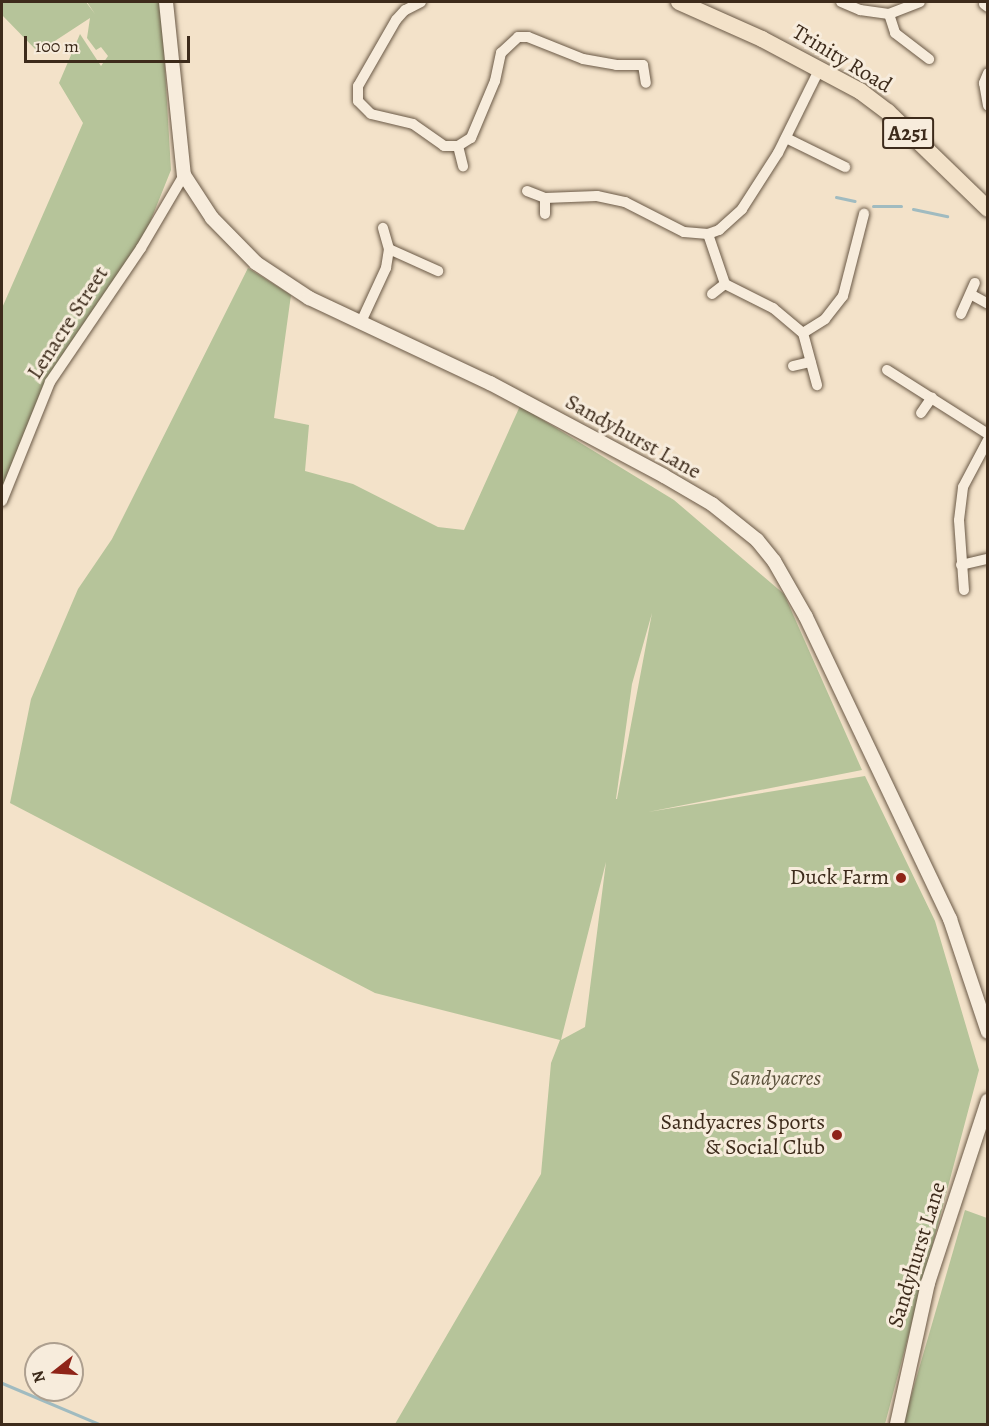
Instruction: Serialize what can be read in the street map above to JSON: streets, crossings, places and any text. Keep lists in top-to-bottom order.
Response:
{
  "streets": {
    "main road": ["Trinity Road", "A251"],
    "street": ["Lenacre Street", "Sandyhurst Lane"]
  },
  "crossings": [
    ["Lenacre Street", "Sandyhurst Lane"]
  ],
  "parks": ["Sandyacres"],
  "places": ["Duck Farm", "Sandyacres Sports & Social Club"],
  "scale_bar": "100 m",
  "north": "left"
}
